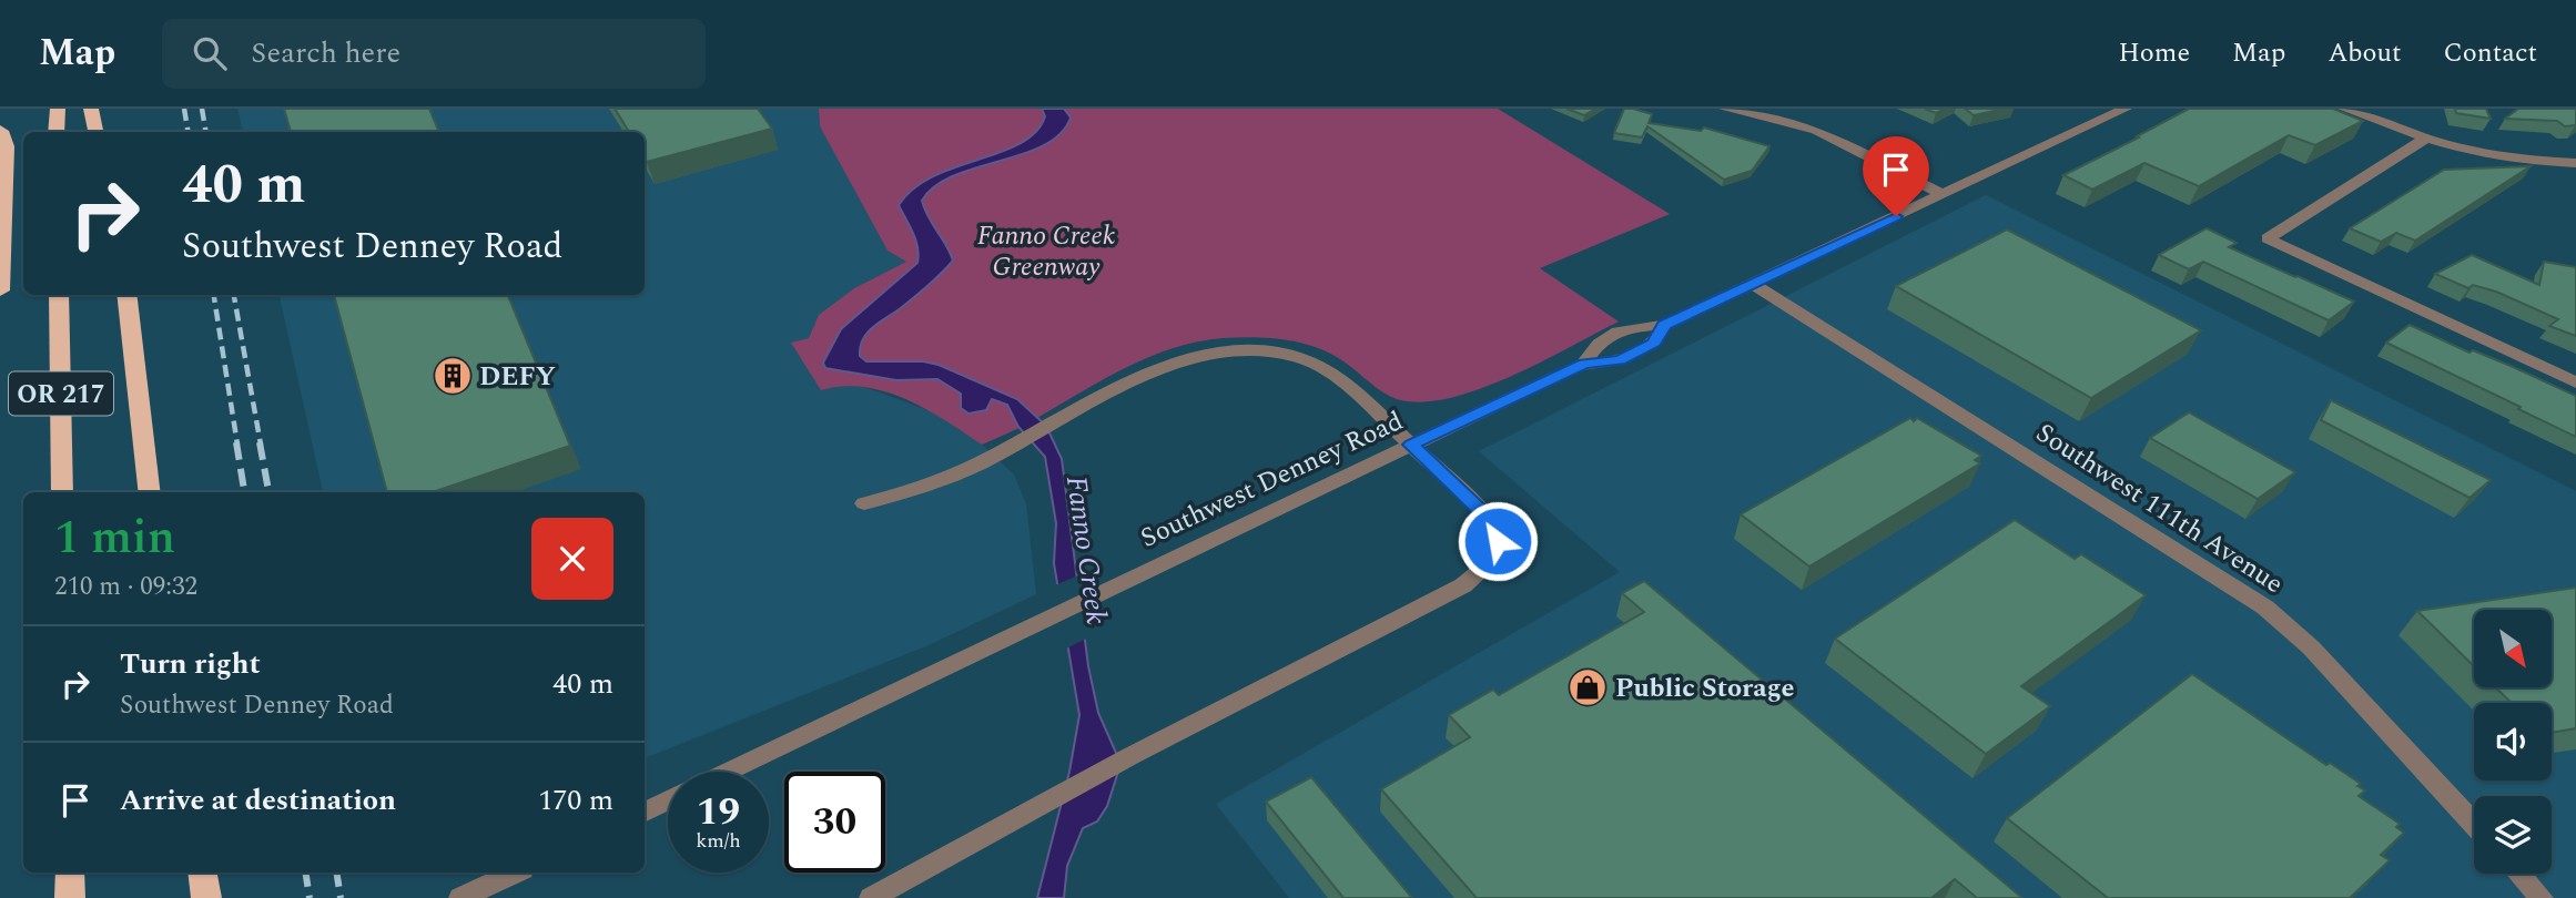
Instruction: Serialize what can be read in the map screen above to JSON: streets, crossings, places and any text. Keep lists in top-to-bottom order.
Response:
{
  "streets": {
    "highway": ["OR 217"],
    "street": ["Southwest Denney Road", "Southwest 111th Avenue"]
  },
  "crossings": [
    ["Southwest Denney Road", "Southwest 111th Avenue"]
  ],
  "water": ["Fanno Creek"],
  "parks": ["Fanno Creek Greenway"],
  "places": {
    "building": ["DEFY"],
    "shop": ["Public Storage"]
  },
  "north": "bottom right",
  "page": {
    "header": "Map",
    "search": "Search here",
    "nav": [
      "Home",
      "Map",
      "About",
      "Contact"
    ],
    "turn": ["40 m", "Southwest Denney Road"],
    "heading": ["1 min", "210 m · 09:32"],
    "list": [
      {
        "name": "Turn right",
        "note": "Southwest Denney Road",
        "value": "40 m"
      },
      {
        "name": "Arrive at destination",
        "value": "170 m"
      }
    ],
    "speed": "19 km/h",
    "limit": "30"
  }
}
